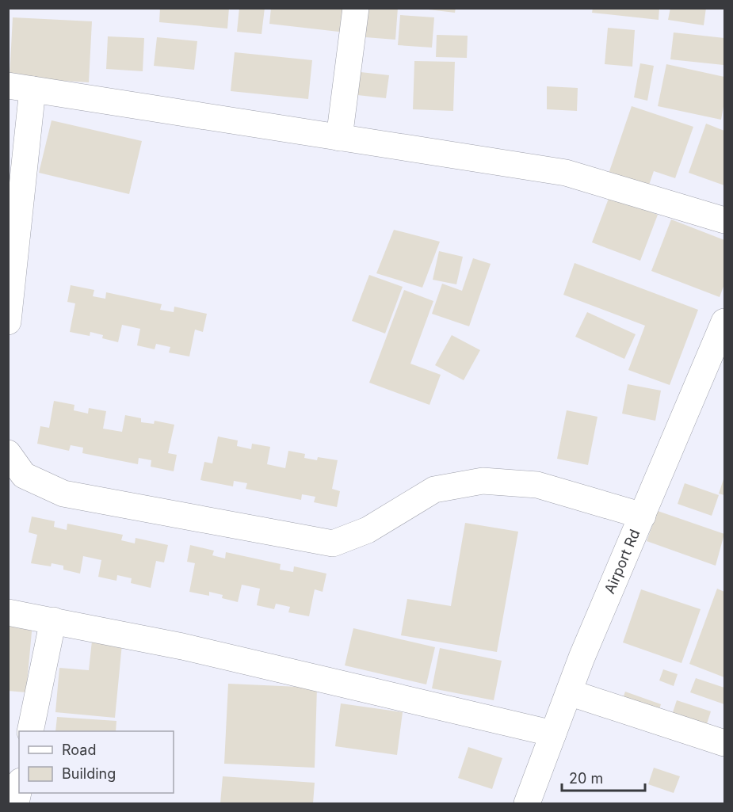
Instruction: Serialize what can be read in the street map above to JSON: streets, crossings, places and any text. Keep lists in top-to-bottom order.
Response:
{
  "streets": {
    "street": ["Airport Rd"]
  },
  "legend": ["Road", "Building"],
  "scale_bar": "20 m"
}
